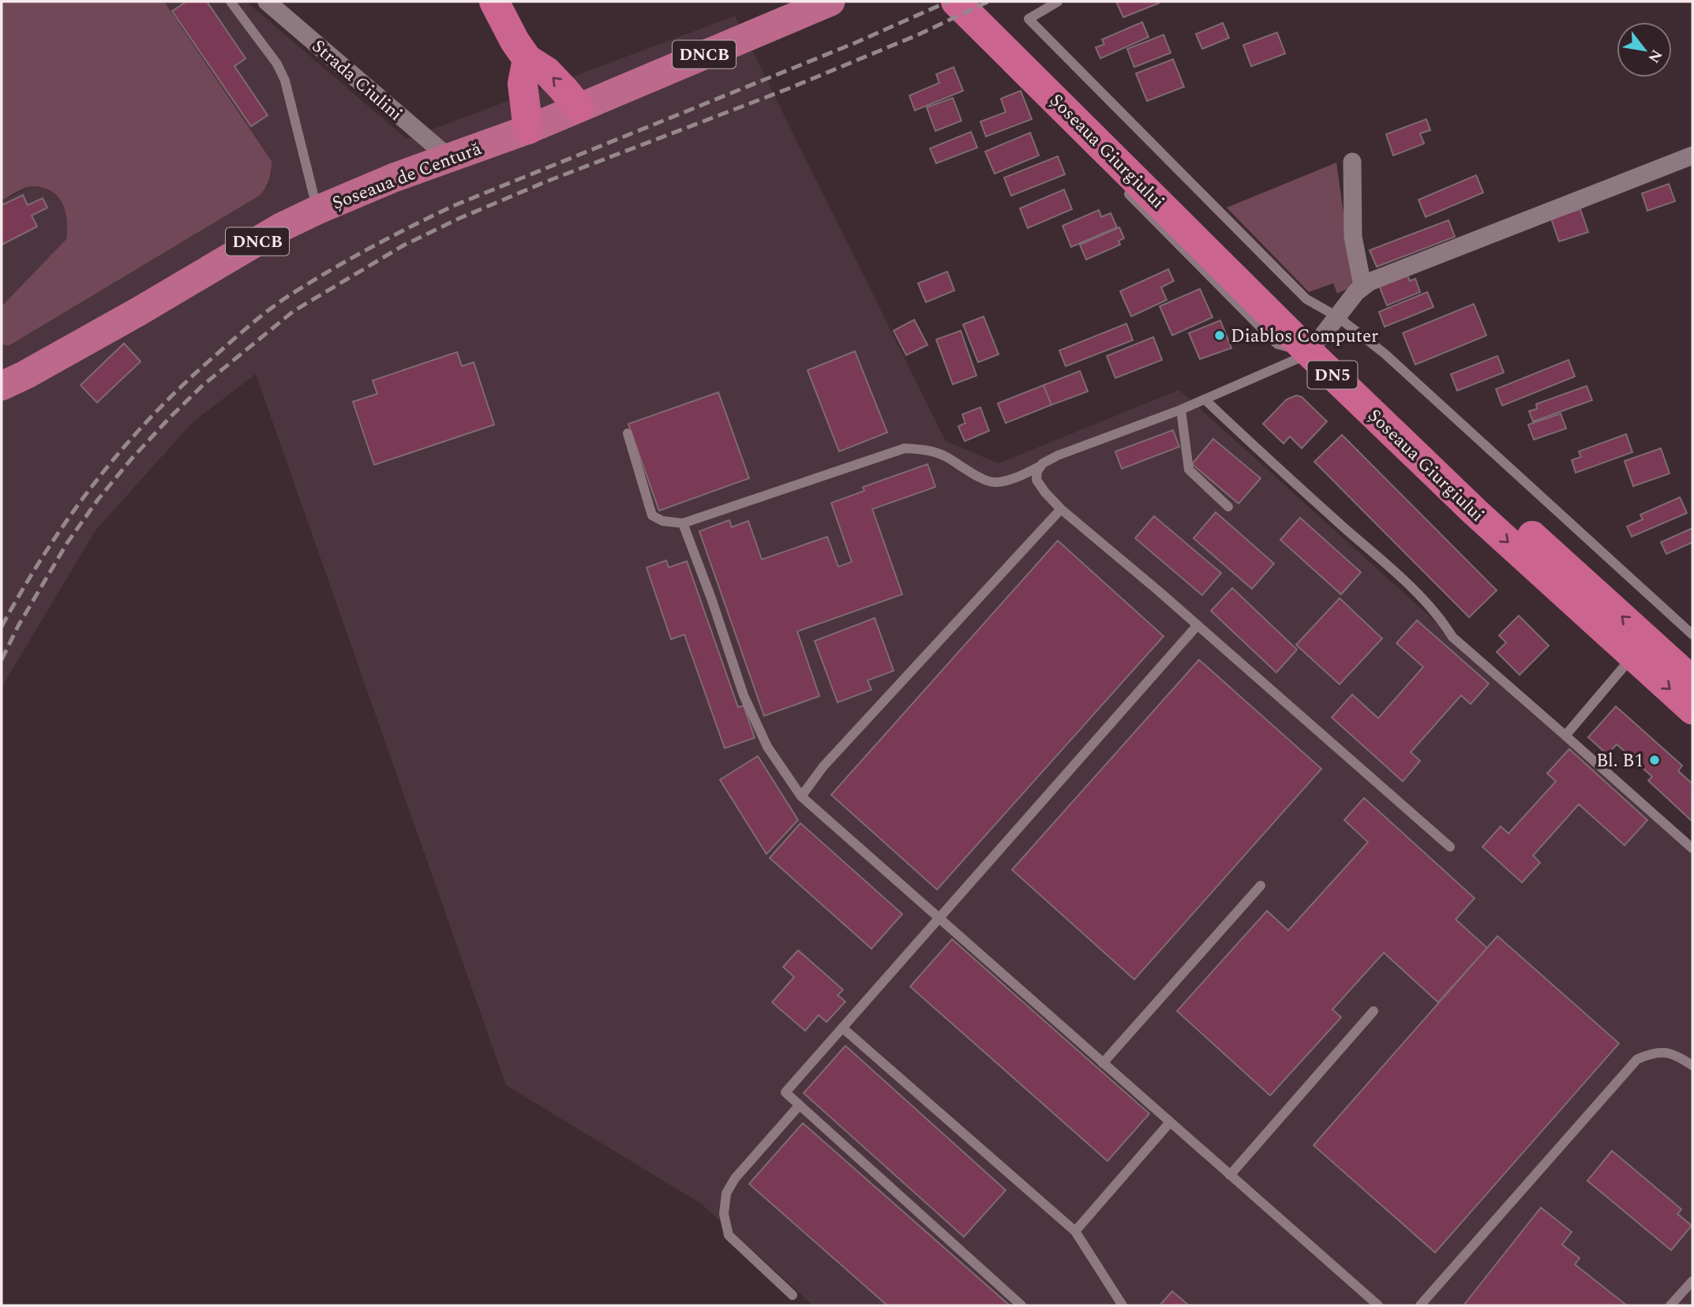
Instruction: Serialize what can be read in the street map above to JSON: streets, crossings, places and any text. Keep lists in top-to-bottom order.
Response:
{
  "streets": {
    "highway": ["Șoseaua Giurgiului", "DN5"],
    "main road": ["DNCB", "Șoseaua de Centură"],
    "street": ["Strada Ciulini"]
  },
  "crossings": [
    ["Strada Ciulini", "Șoseaua de Centură"]
  ],
  "places": ["Diablos Computer", "Bl. B1"],
  "north": "bottom right"
}
